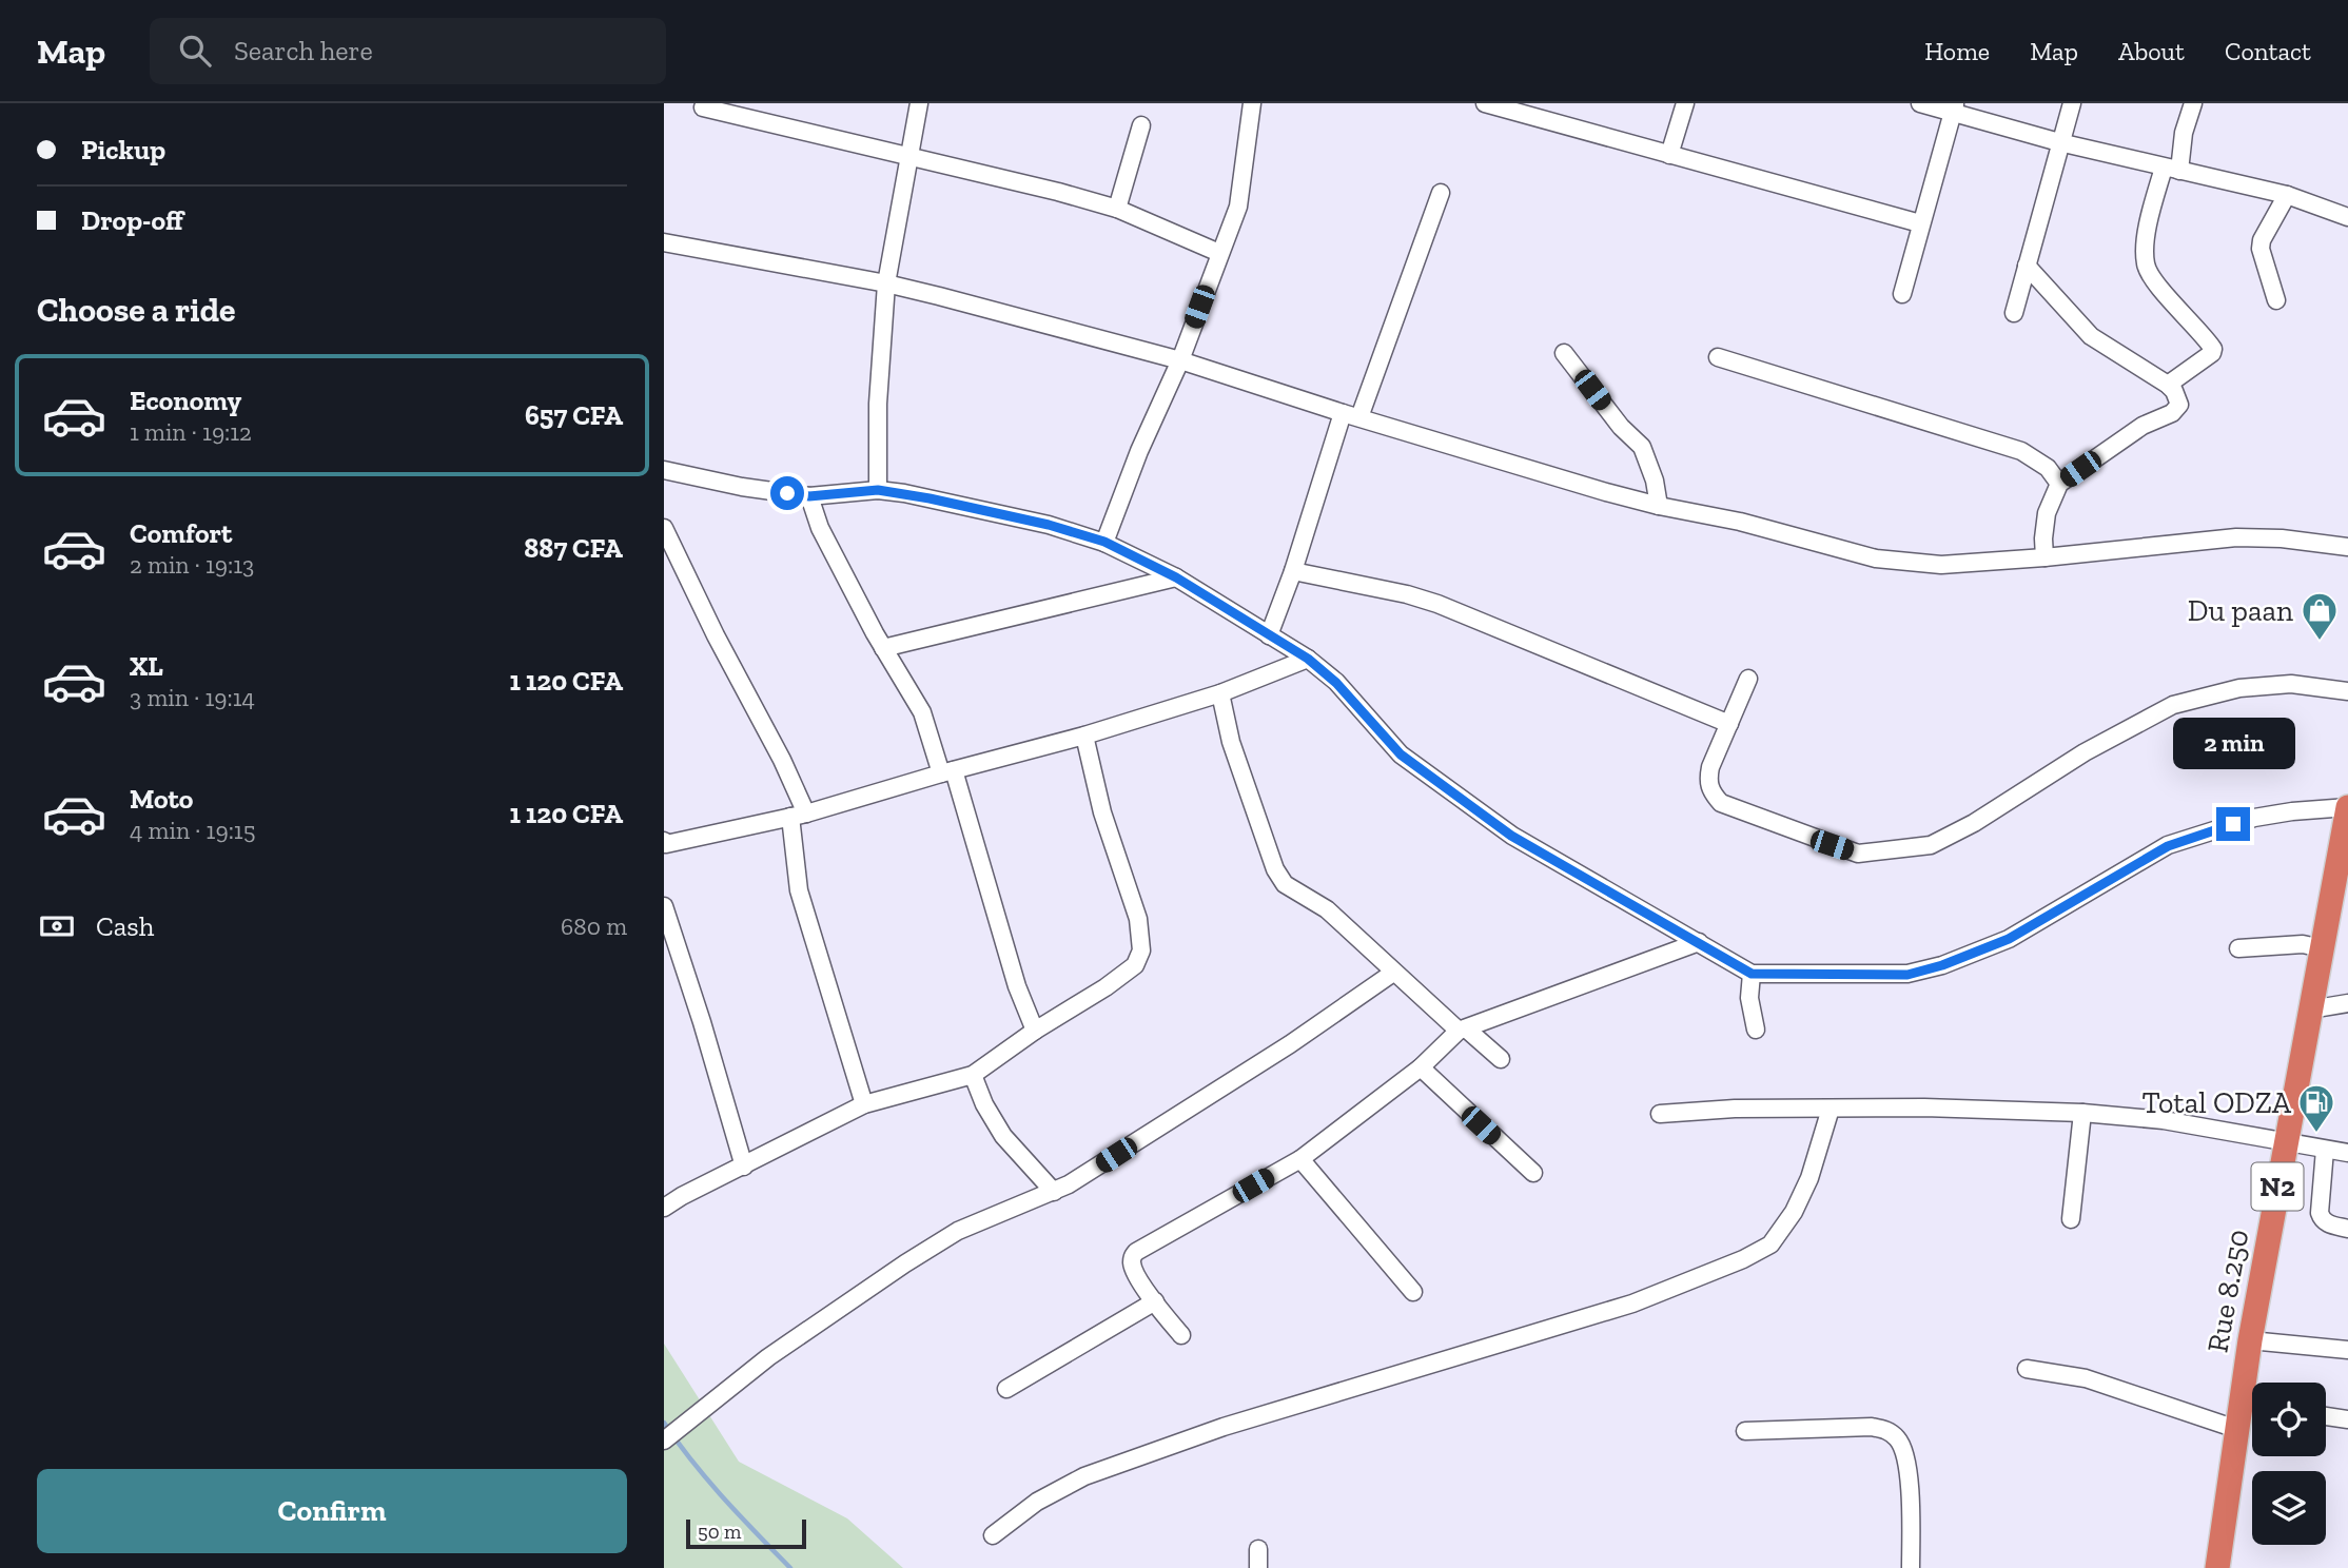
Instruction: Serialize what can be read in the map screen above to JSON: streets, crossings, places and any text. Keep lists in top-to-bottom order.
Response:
{
  "streets": {
    "highway": ["N2", "Rue 8.250"]
  },
  "places": {
    "shop": ["Du paan"],
    "fuel station": ["Total ODZA"]
  },
  "scale_bar": "50 m",
  "page": {
    "header": "Map",
    "search": "Search here",
    "nav": [
      "Home",
      "Map",
      "About",
      "Contact"
    ],
    "banner": ["Pickup", "Drop-off"],
    "heading": "Choose a ride",
    "list": [
      {
        "name": "Economy",
        "note": "1 min · 19:12",
        "value": "657 CFA"
      },
      {
        "name": "Comfort",
        "note": "2 min · 19:13",
        "value": "887 CFA"
      },
      {
        "name": "XL",
        "note": "3 min · 19:14",
        "value": "1 120 CFA"
      },
      {
        "name": "Moto",
        "note": "4 min · 19:15",
        "value": "1 120 CFA"
      }
    ],
    "bubble": "2 min",
    "pay": ["Cash", "680 m"],
    "buttons": "Confirm",
    "scale": "50 m"
  }
}
